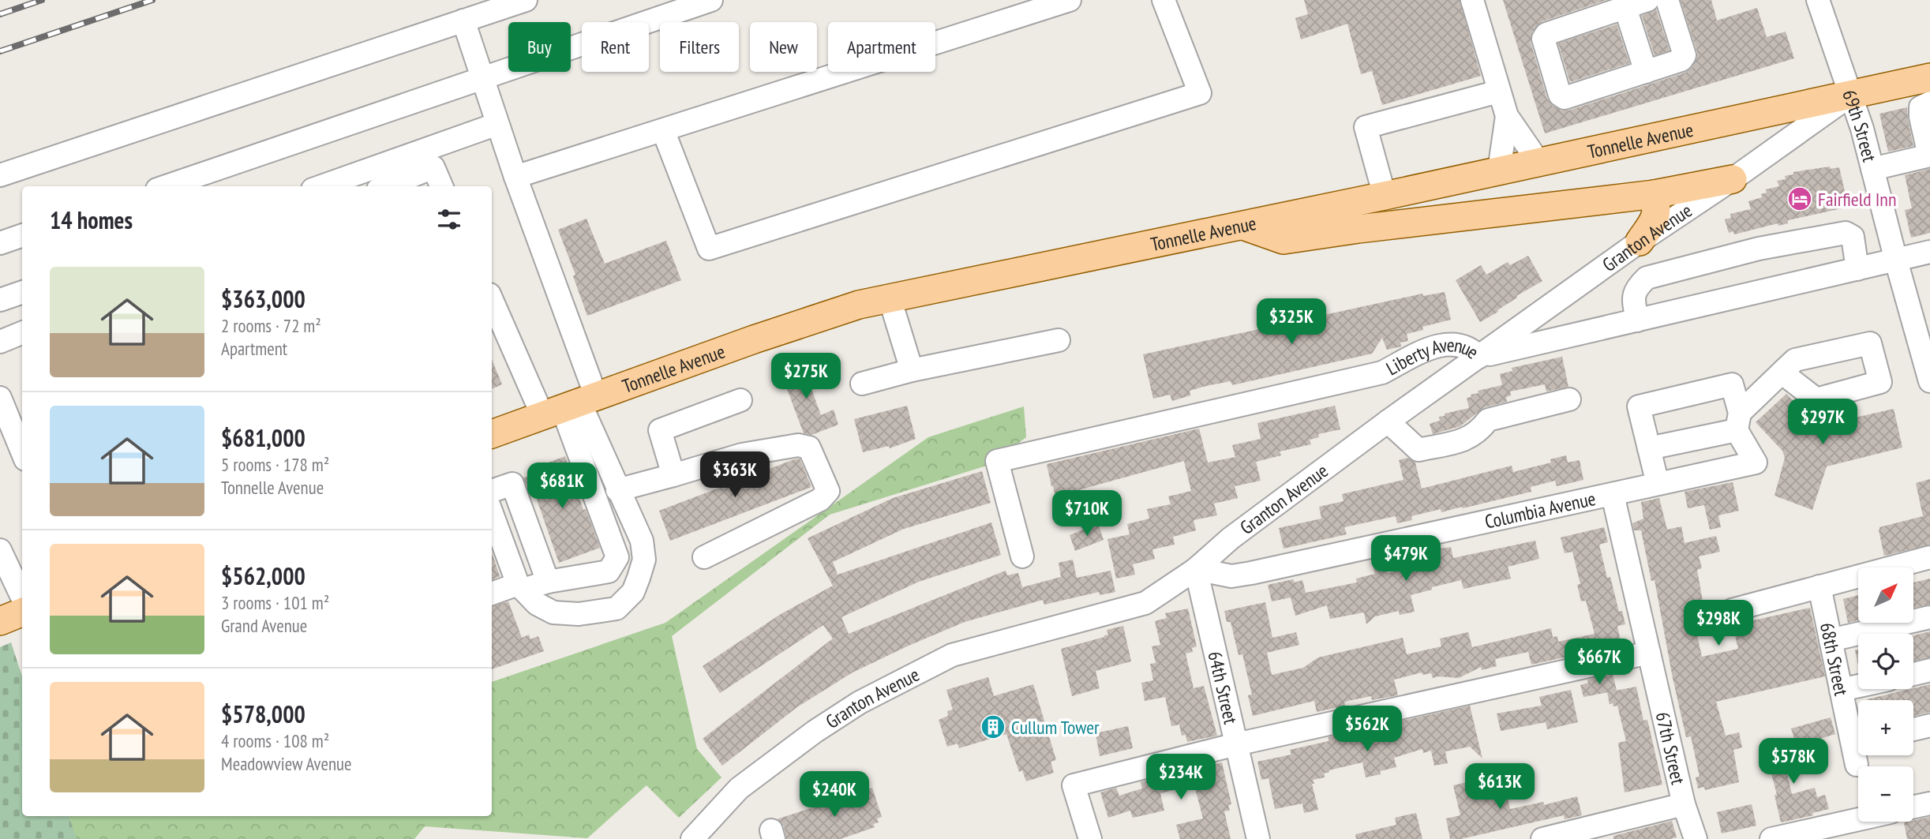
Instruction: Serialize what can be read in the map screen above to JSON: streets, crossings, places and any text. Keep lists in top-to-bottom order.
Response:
{
  "streets": {
    "main road": ["Tonnelle Avenue"],
    "street": [
      "69th Street",
      "Granton Avenue",
      "Liberty Avenue",
      "Columbia Avenue",
      "68th Street",
      "64th Street",
      "67th Street"
    ]
  },
  "crossings": [
    ["69th Street", "Tonnelle Avenue"],
    ["69th Street", "Granton Avenue"],
    ["69th Street", "Liberty Avenue"],
    ["Tonnelle Avenue", "Granton Avenue"],
    ["Granton Avenue", "Liberty Avenue"],
    ["Granton Avenue", "Columbia Avenue"],
    ["Granton Avenue", "64th Street"],
    ["Columbia Avenue", "64th Street"],
    ["Columbia Avenue", "67th Street"]
  ],
  "places": {
    "hotel": ["Fairfield Inn"],
    "building": ["Cullum Tower"]
  },
  "north": "top right",
  "page": {
    "chip": [
      "Buy",
      "Rent",
      "Filters",
      "New",
      "Apartment"
    ],
    "heading": "14 homes",
    "list": [
      {
        "name": "$363,000",
        "note": "2 rooms · 72 m² · Apartment"
      },
      {
        "name": "$681,000",
        "note": "5 rooms · 178 m² · Tonnelle Avenue"
      },
      {
        "name": "$562,000",
        "note": "3 rooms · 101 m² · Grand Avenue"
      },
      {
        "name": "$578,000",
        "note": "4 rooms · 108 m² · Meadowview Avenue"
      }
    ],
    "price": [
      "$325K",
      "$275K",
      "$297K",
      "$363K",
      "$681K",
      "$710K",
      "$479K",
      "$298K",
      "$667K",
      "$562K",
      "$578K",
      "$234K",
      "$613K",
      "$240K"
    ],
    "map_buttons": ["+", "−"]
  }
}
